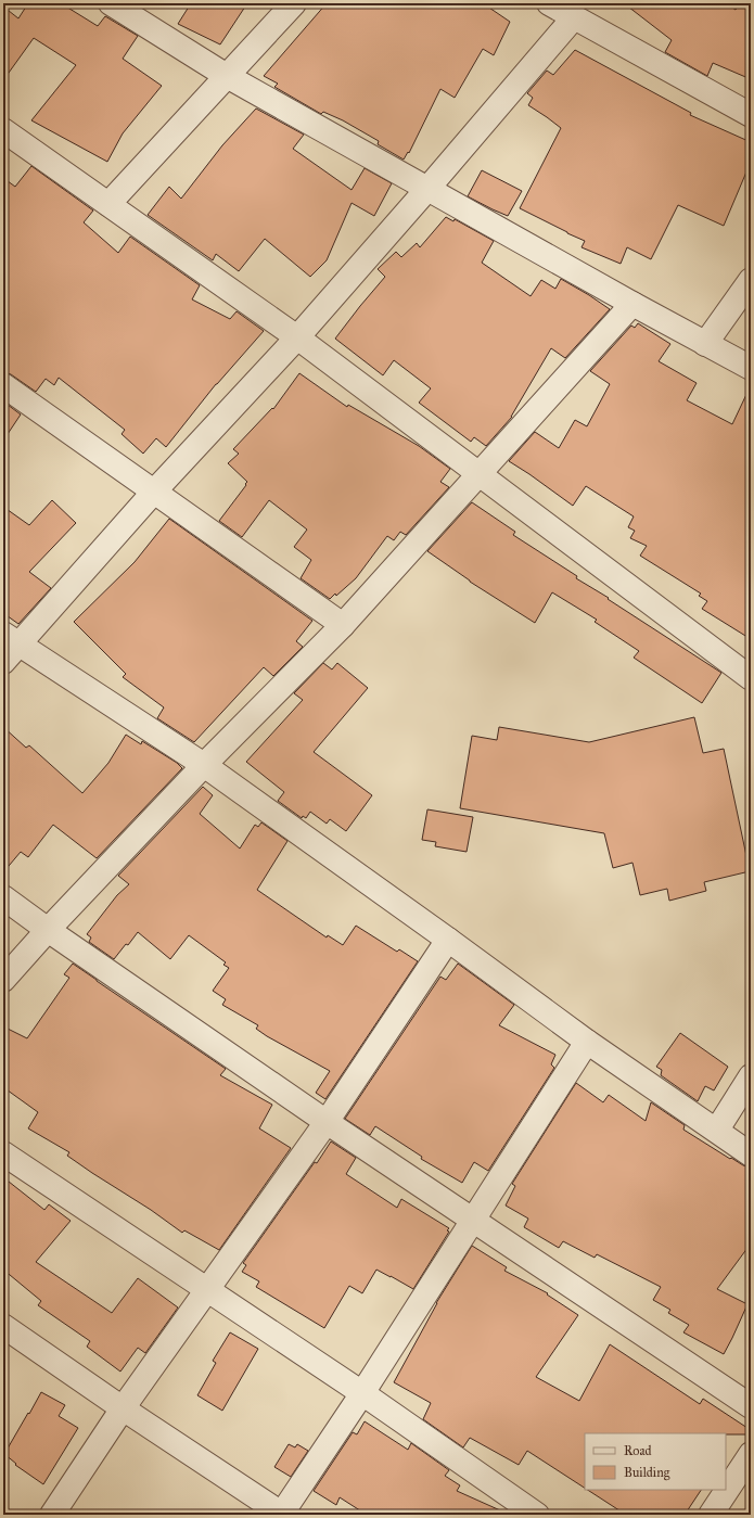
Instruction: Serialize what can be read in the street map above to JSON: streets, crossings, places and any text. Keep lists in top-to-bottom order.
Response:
{
  "legend": ["Road", "Building"]
}
